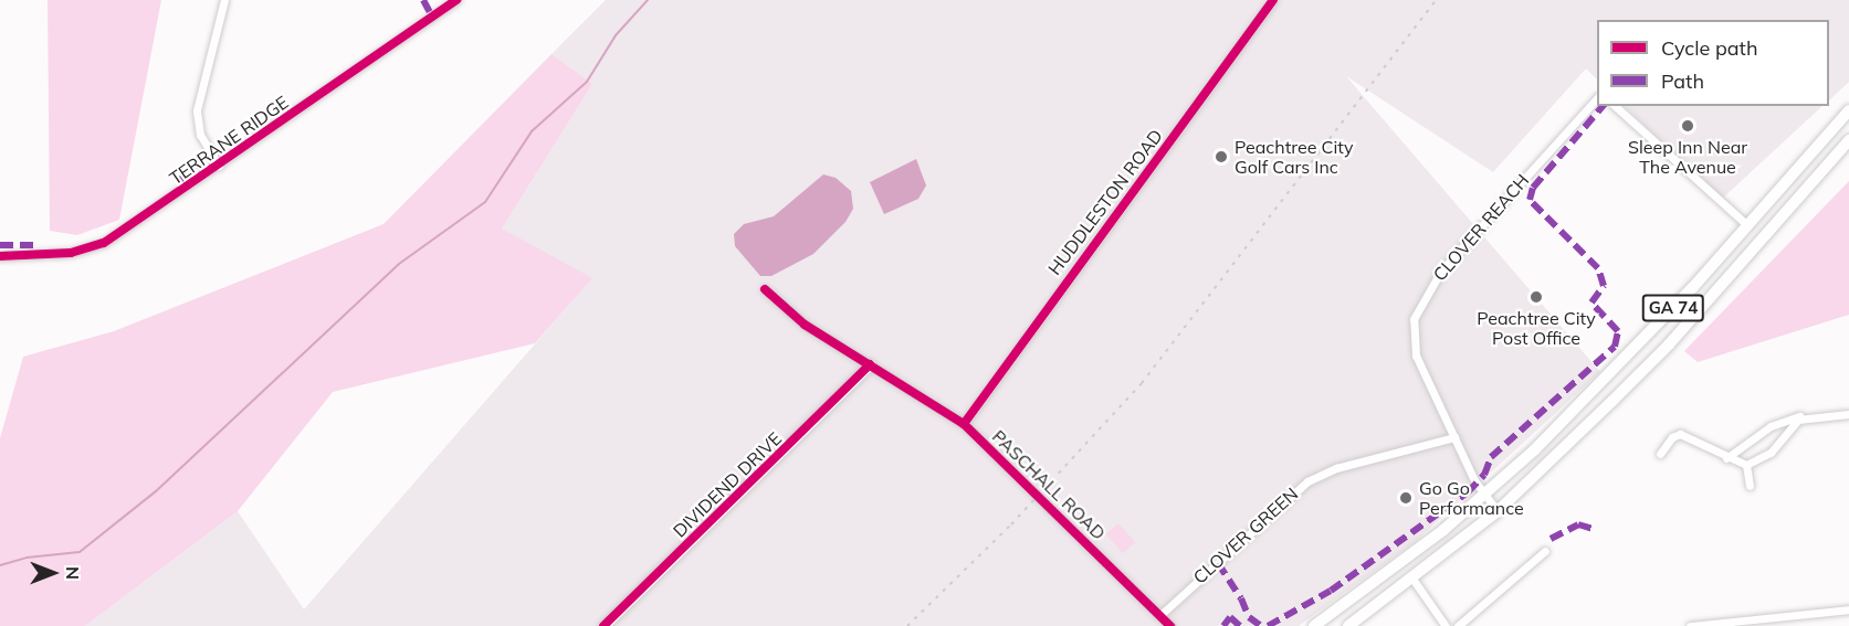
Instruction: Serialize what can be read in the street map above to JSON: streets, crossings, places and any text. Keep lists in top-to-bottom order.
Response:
{
  "streets": {
    "main road": ["GA 74"],
    "street": [
      "TERRANE RIDGE",
      "HUDDLESTON ROAD",
      "CLOVER REACH",
      "DIVIDEND DRIVE",
      "PASCHALL ROAD",
      "CLOVER GREEN"
    ]
  },
  "crossings": [
    ["HUDDLESTON ROAD", "PASCHALL ROAD"],
    ["CLOVER REACH", "GA 74"],
    ["CLOVER REACH", "CLOVER GREEN"],
    ["DIVIDEND DRIVE", "PASCHALL ROAD"],
    ["PASCHALL ROAD", "CLOVER GREEN"]
  ],
  "places": [
    "Sleep Inn Near The Avenue",
    "Peachtree City Golf Cars Inc",
    "Peachtree City Post Office",
    "Go Go Performance"
  ],
  "legend": ["Cycle path", "Path"],
  "north": "right"
}
